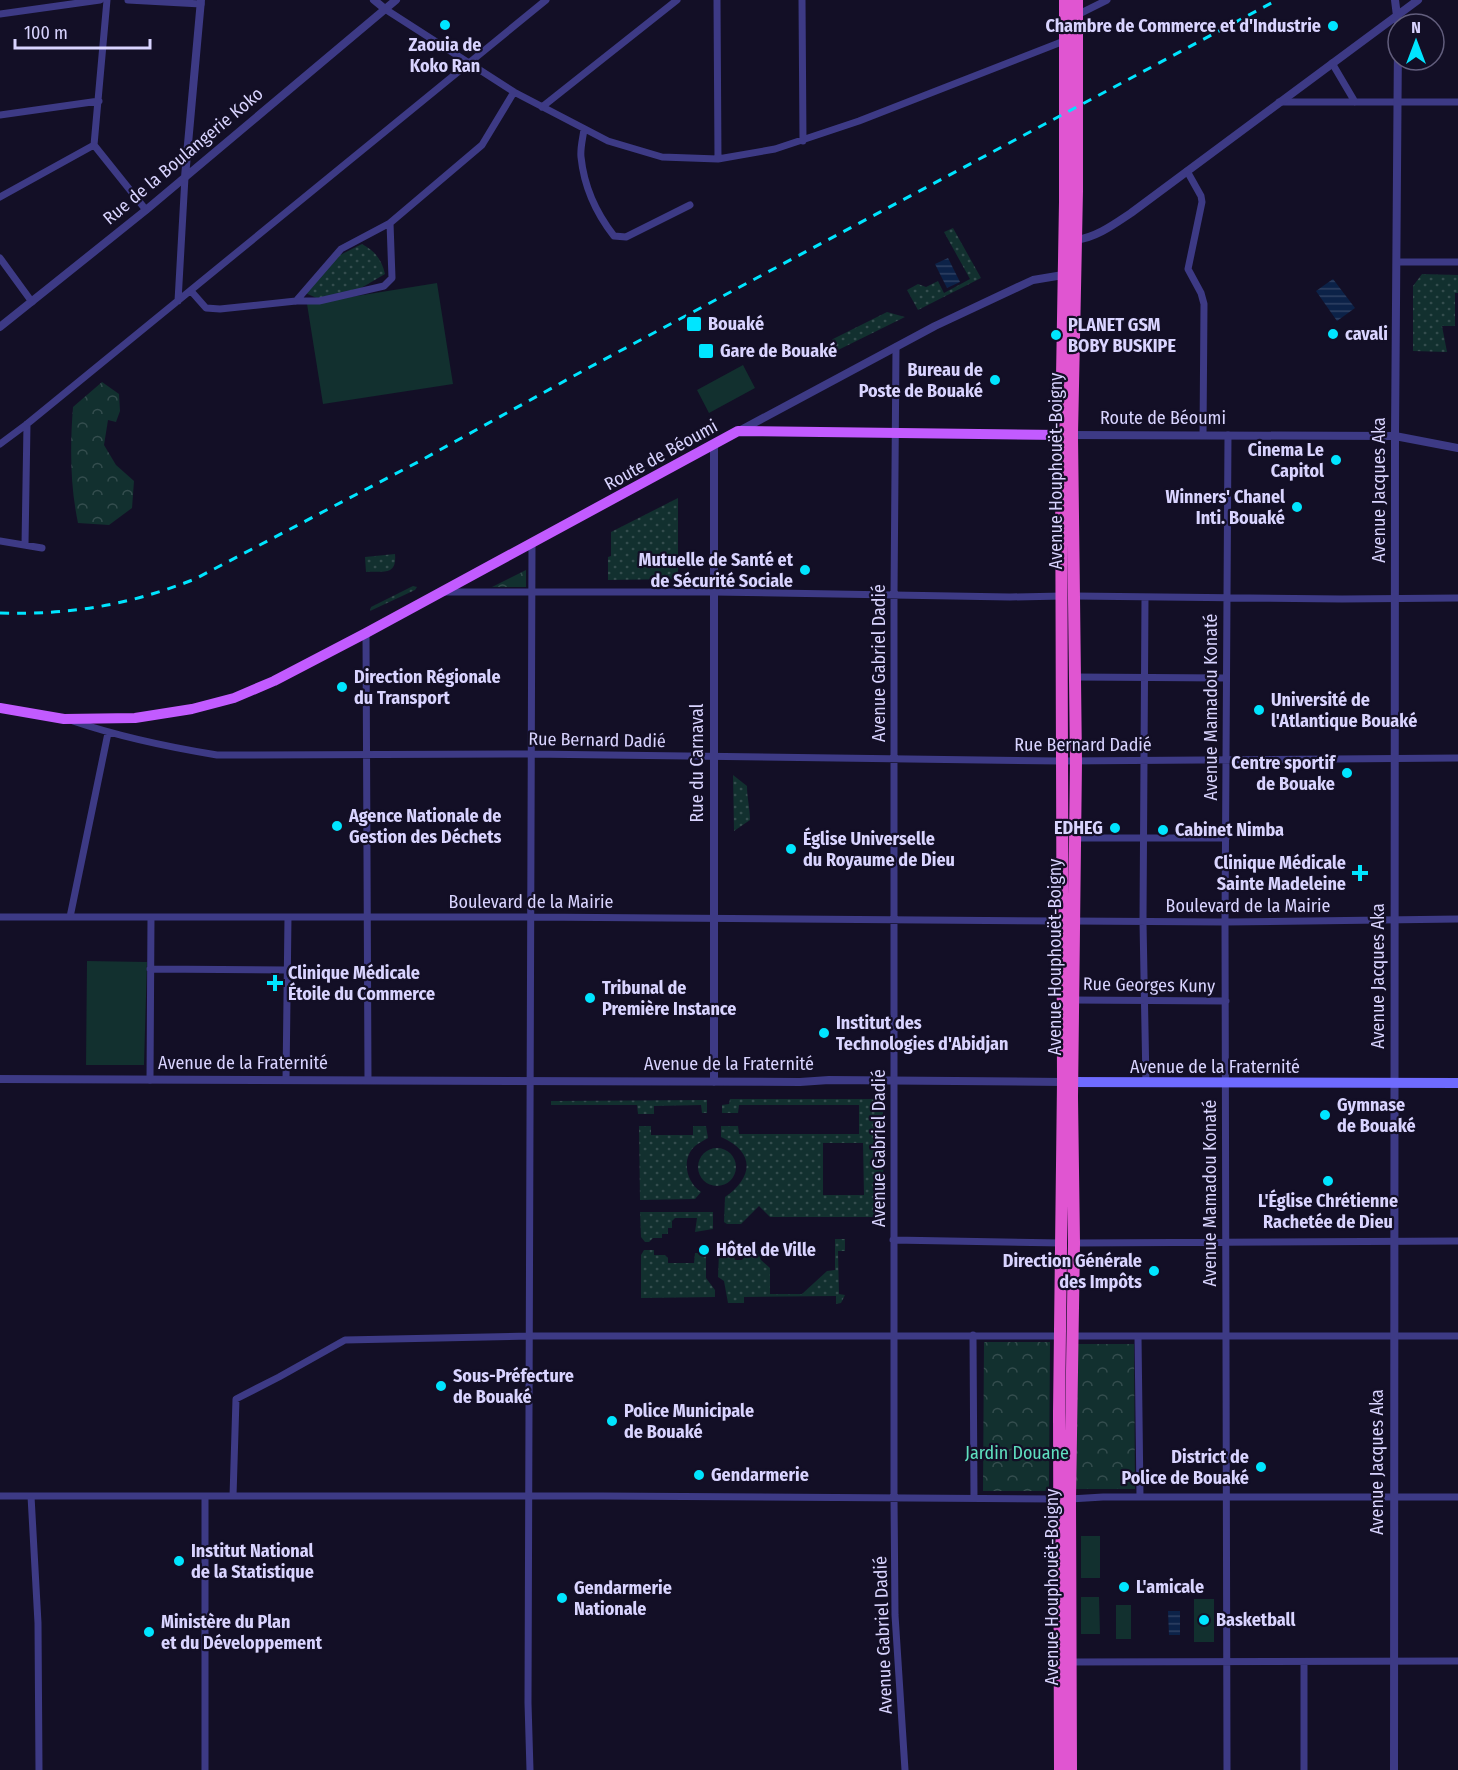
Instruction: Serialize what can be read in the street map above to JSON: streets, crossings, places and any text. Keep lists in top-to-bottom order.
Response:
{
  "streets": {
    "highway": ["Avenue Houphouët-Boigny"],
    "main road": ["Route de Béoumi", "Avenue de la Fraternité"],
    "street": [
      "Rue de la Boulangerie Koko",
      "Avenue Jacques Aka",
      "Avenue Gabriel Dadié",
      "Avenue Mamadou Konaté",
      "Rue Bernard Dadié",
      "Rue du Carnaval",
      "Boulevard de la Mairie",
      "Rue Georges Kuny"
    ]
  },
  "crossings": [
    ["Route de Béoumi", "Avenue Houphouët-Boigny"],
    ["Route de Béoumi", "Avenue Jacques Aka"],
    ["Route de Béoumi", "Avenue Gabriel Dadié"],
    ["Route de Béoumi", "Avenue Mamadou Konaté"],
    ["Route de Béoumi", "Rue Bernard Dadié"],
    ["Route de Béoumi", "Rue du Carnaval"],
    ["Avenue Houphouët-Boigny", "Rue Bernard Dadié"],
    ["Avenue Houphouët-Boigny", "Boulevard de la Mairie"],
    ["Avenue Houphouët-Boigny", "Rue Georges Kuny"],
    ["Avenue Houphouët-Boigny", "Avenue de la Fraternité"],
    ["Avenue Jacques Aka", "Rue Bernard Dadié"],
    ["Avenue Jacques Aka", "Boulevard de la Mairie"],
    ["Avenue Jacques Aka", "Avenue de la Fraternité"],
    ["Avenue Gabriel Dadié", "Rue Bernard Dadié"],
    ["Avenue Gabriel Dadié", "Boulevard de la Mairie"],
    ["Avenue Gabriel Dadié", "Avenue de la Fraternité"],
    ["Avenue Mamadou Konaté", "Rue Bernard Dadié"],
    ["Avenue Mamadou Konaté", "Boulevard de la Mairie"],
    ["Avenue Mamadou Konaté", "Rue Georges Kuny"],
    ["Avenue Mamadou Konaté", "Avenue de la Fraternité"],
    ["Rue Bernard Dadié", "Rue du Carnaval"],
    ["Rue du Carnaval", "Boulevard de la Mairie"],
    ["Rue du Carnaval", "Avenue de la Fraternité"]
  ],
  "parks": ["Jardin Douane"],
  "places": {
    "other": [
      "Zaouia de Koko Ran",
      "Chambre de Commerce et d'Industrie",
      "cavali",
      "PLANET GSM BOBY BUSKIPE",
      "Bureau de Poste de Bouaké",
      "Cinema Le Capitol",
      "Winners' Chanel Inti. Bouaké",
      "Mutuelle de Santé et de Sécurité Sociale",
      "Direction Régionale du Transport",
      "Université de l'Atlantique Bouaké",
      "Centre sportif de Bouake",
      "Agence Nationale de Gestion des Déchets",
      "EDHEG",
      "Cabinet Nimba",
      "Église Universelle du Royaume de Dieu",
      "Tribunal de Première Instance",
      "Institut des Technologies d'Abidjan",
      "Gymnase de Bouaké",
      "L'Église Chrétienne Rachetée de Dieu",
      "Hôtel de Ville",
      "Direction Générale des Impôts",
      "Sous-Préfecture de Bouaké",
      "Police Municipale de Bouaké",
      "District de Police de Bouaké",
      "Gendarmerie",
      "Institut National de la Statistique",
      "L'amicale",
      "Gendarmerie Nationale",
      "Basketball",
      "Ministère du Plan et du Développement"
    ],
    "transit": ["Bouaké", "Gare de Bouaké"],
    "health": ["Clinique Médicale Sainte Madeleine", "Clinique Médicale Étoile du Commerce"]
  },
  "scale_bar": "100 m",
  "north": "top"
}
